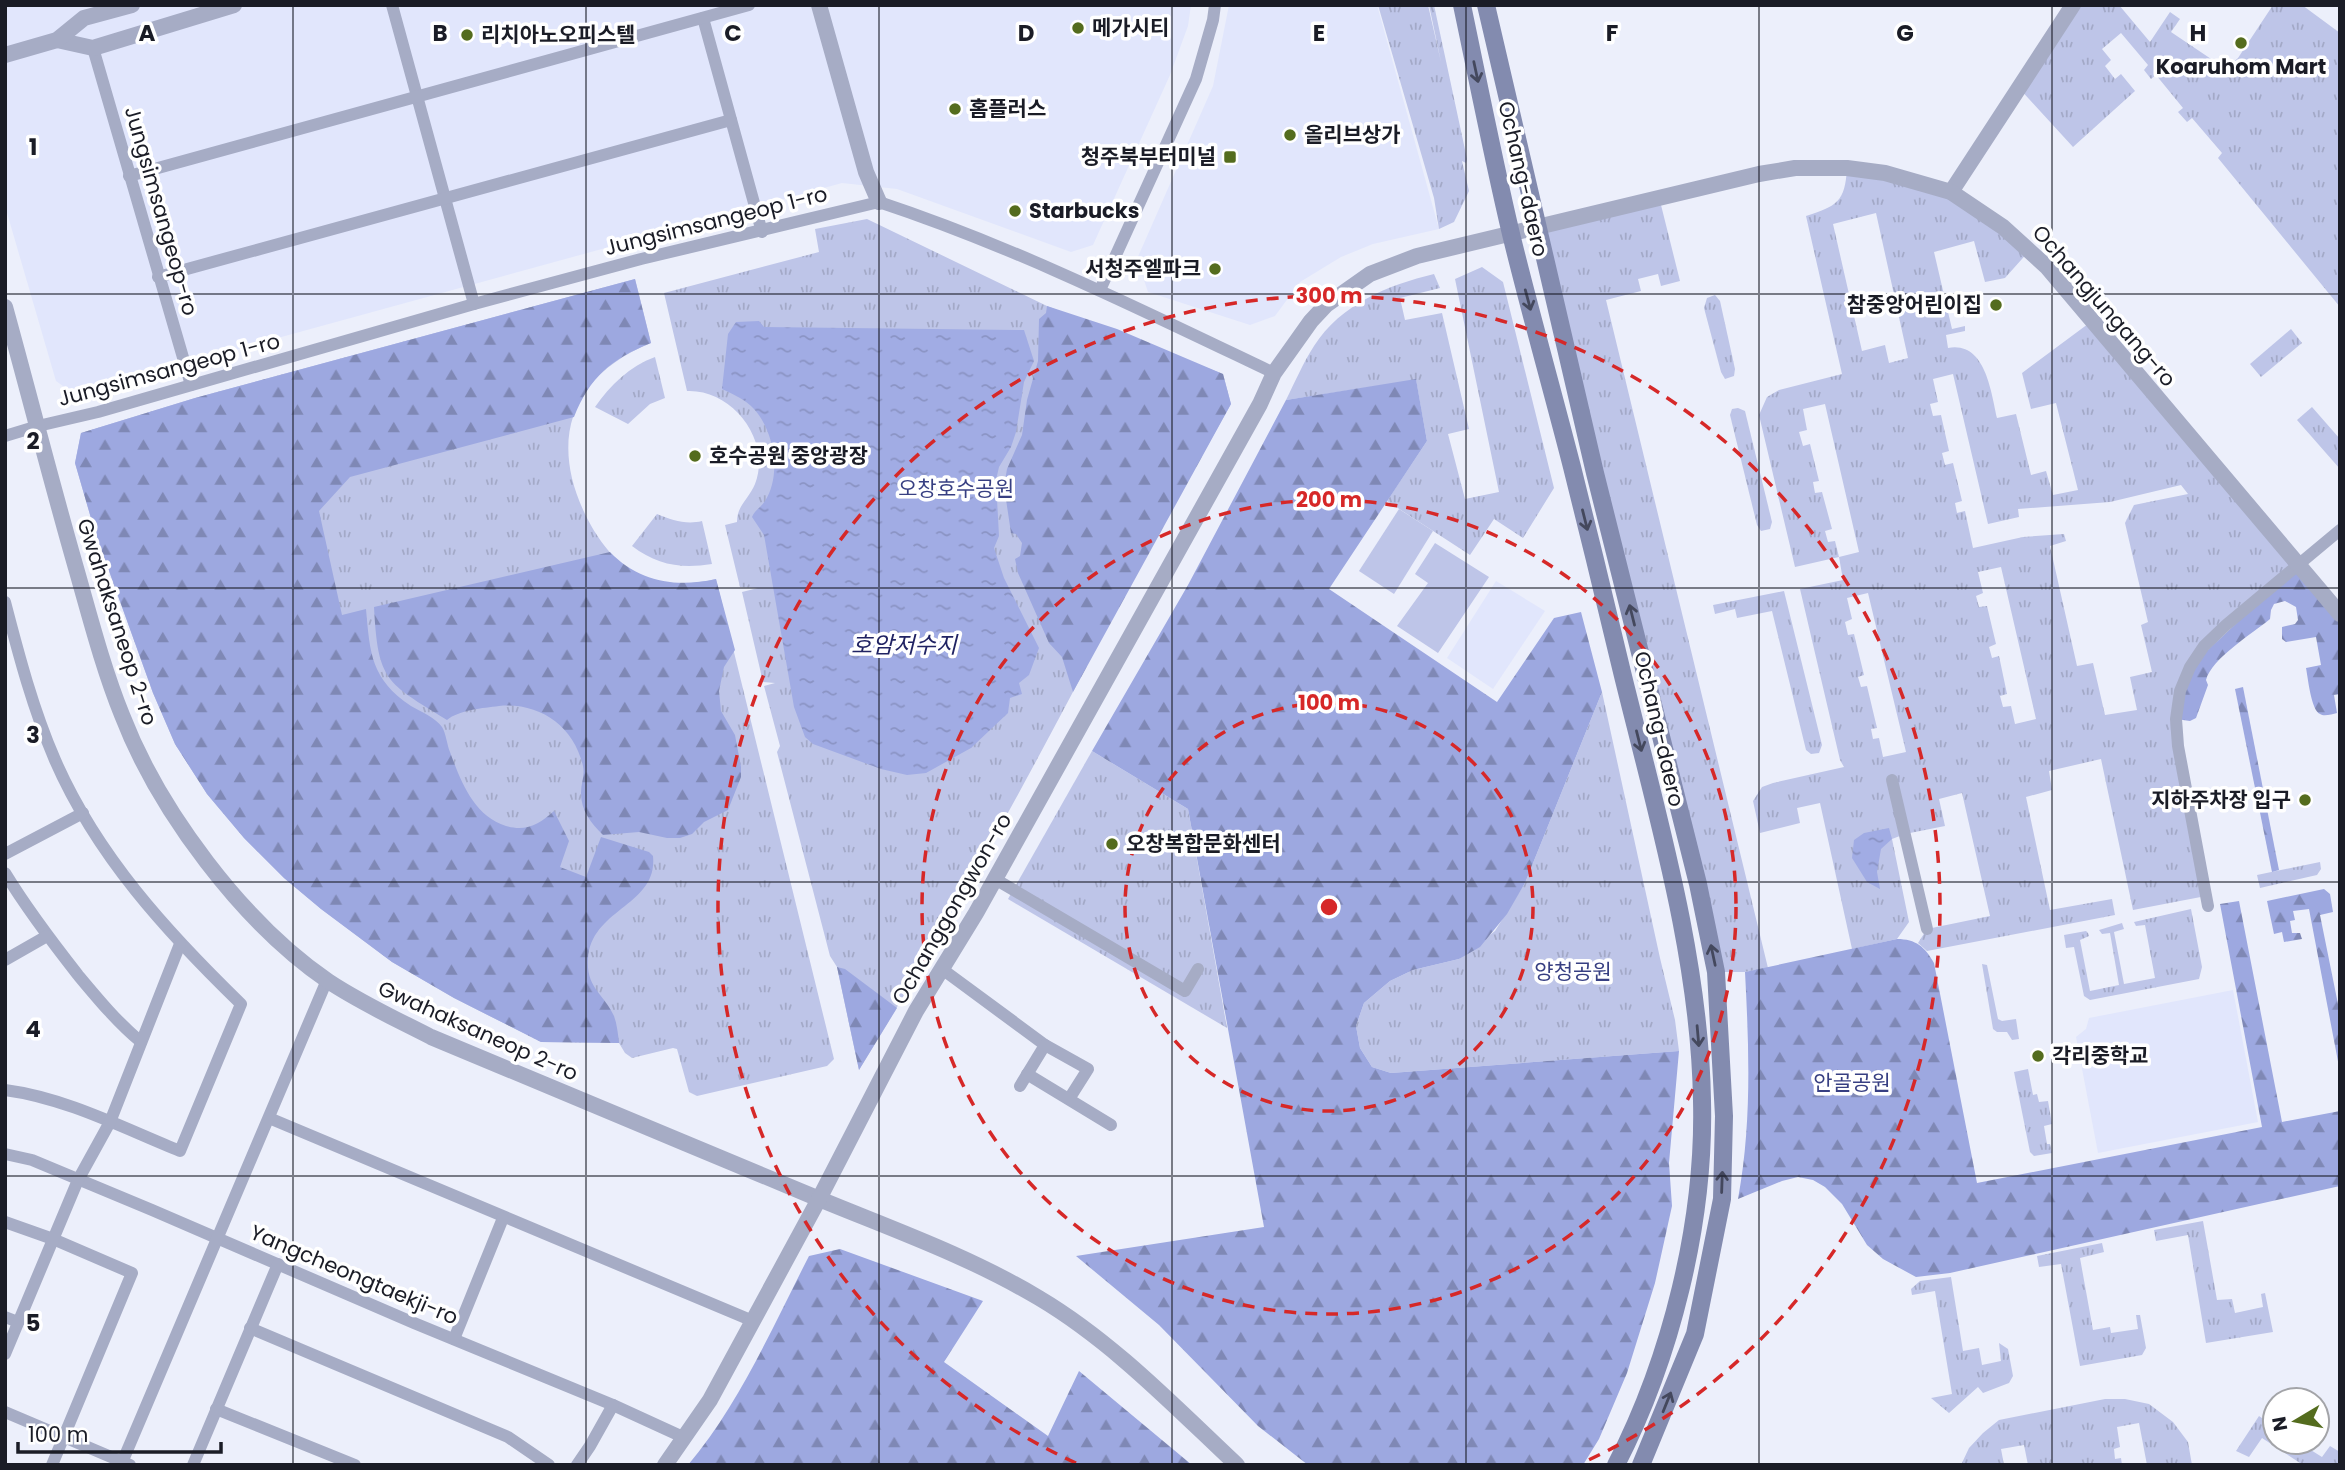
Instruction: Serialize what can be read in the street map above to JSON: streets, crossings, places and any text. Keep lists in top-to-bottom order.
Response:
{
  "streets": {
    "main road": ["Ochang-daero"],
    "street": [
      "Jungsimsangeop-ro",
      "Jungsimsangeop 1-ro",
      "Ochangjungang-ro",
      "Gwahaksaneop 2-ro",
      "Ochanggongwon-ro",
      "Yangcheongtaekji-ro"
    ]
  },
  "crossings": [
    ["Ochang-daero", "Ochangjungang-ro"],
    ["Ochang-daero", "Ochanggongwon-ro"],
    ["Jungsimsangeop-ro", "Jungsimsangeop 1-ro"],
    ["Jungsimsangeop 1-ro", "Gwahaksaneop 2-ro"],
    ["Ochangjungang-ro", "Ochanggongwon-ro"],
    ["Gwahaksaneop 2-ro", "Ochanggongwon-ro"],
    ["Ochanggongwon-ro", "Yangcheongtaekji-ro"]
  ],
  "water": ["호암저수지"],
  "parks": ["오창호수공원", "양청공원", "안골공원"],
  "places": {
    "other": [
      "메가시티",
      "리치아노오피스텔",
      "Koaruhom Mart",
      "홈플러스",
      "올리브상가",
      "Starbucks",
      "서청주엘파크",
      "참중앙어린이집",
      "호수공원 중앙광장",
      "지하주차장 입구",
      "오창복합문화센터",
      "각리중학교"
    ],
    "transit": ["청주북부터미널"]
  },
  "scale_bar": "100 m",
  "north": "left",
  "grid": {
    "columns": [
      "A",
      "B",
      "C",
      "D",
      "E",
      "F",
      "G",
      "H"
    ],
    "rows": [
      "1",
      "2",
      "3",
      "4",
      "5"
    ]
  },
  "rings": ["300 m", "200 m", "100 m"]
}
